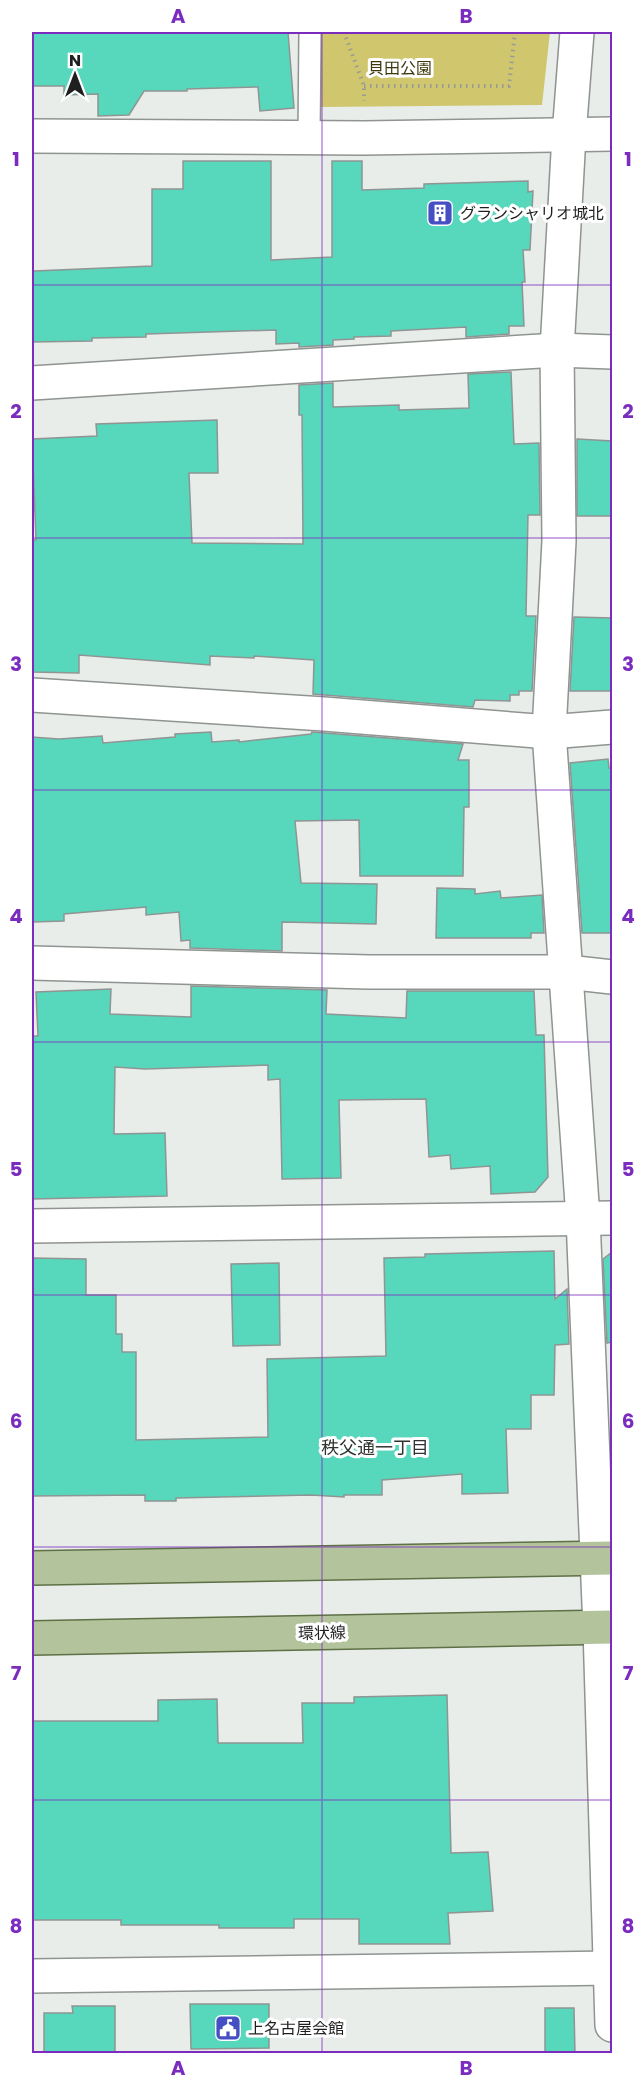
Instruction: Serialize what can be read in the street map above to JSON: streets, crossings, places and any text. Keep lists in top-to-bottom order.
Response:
{
  "streets": {
    "main road": ["環状線"]
  },
  "districts": ["秩父通一丁目"],
  "parks": ["貝田公園"],
  "places": {
    "building": ["グランシャリオ城北"],
    "public building": ["上名古屋会館"]
  },
  "north": "top",
  "grid": {
    "columns": ["A", "B"],
    "rows": [
      "1",
      "2",
      "3",
      "4",
      "5",
      "6",
      "7",
      "8"
    ]
  }
}
